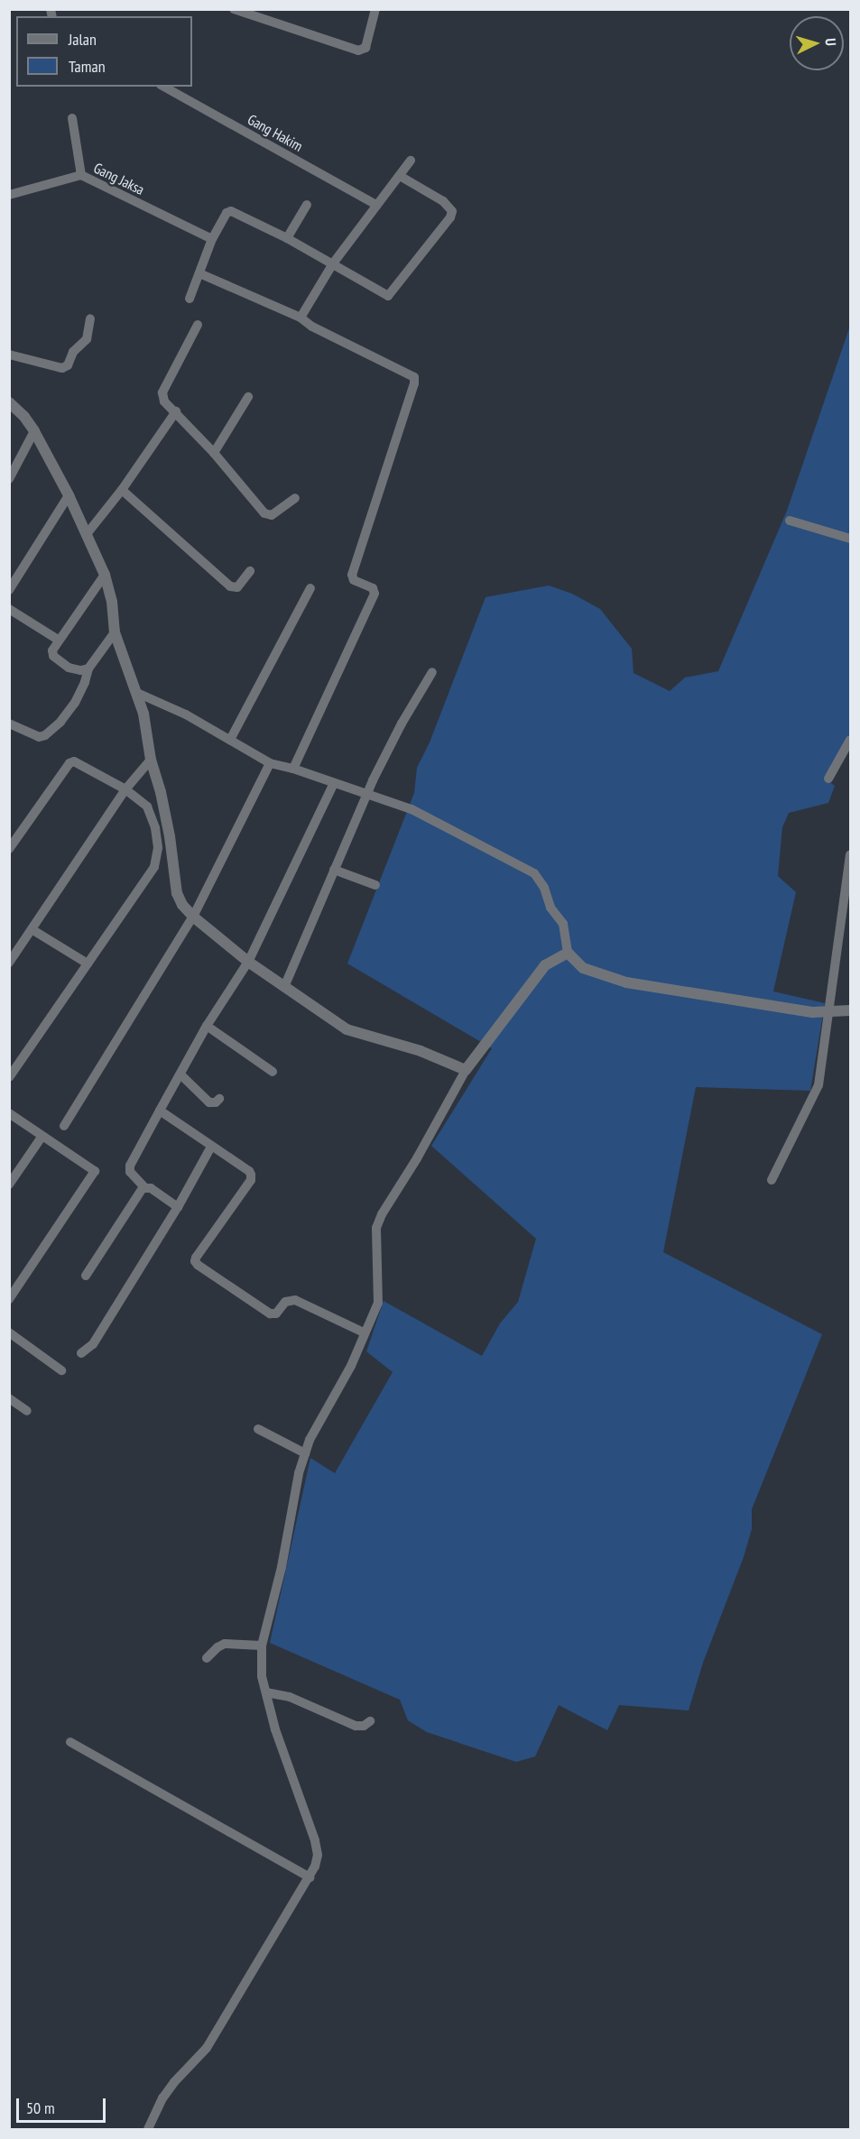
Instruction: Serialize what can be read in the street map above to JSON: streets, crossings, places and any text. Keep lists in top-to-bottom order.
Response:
{
  "streets": {
    "street": ["Gang Hakim", "Gang Jaksa"]
  },
  "legend": ["Jalan", "Taman"],
  "scale_bar": "50 m",
  "north": "right"
}
